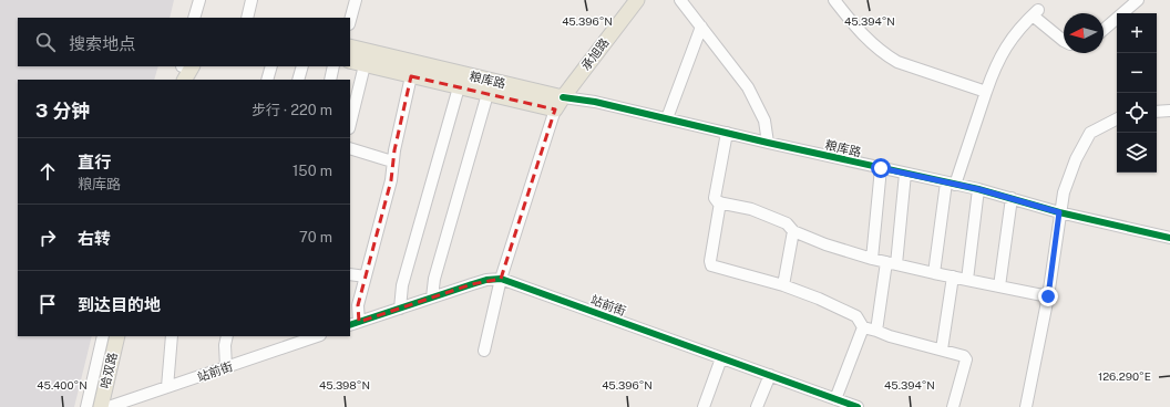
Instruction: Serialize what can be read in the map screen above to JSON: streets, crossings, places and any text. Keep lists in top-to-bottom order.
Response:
{
  "streets": {
    "main road": ["承旭路", "粮库路", "哈双路"],
    "street": ["站前街"]
  },
  "crossings": [
    ["承旭路", "粮库路"]
  ],
  "north": "left",
  "page": {
    "map_buttons": ["+", "−"],
    "search": "搜索地点",
    "heading": ["3 分钟", "步行 · 220 m"],
    "list": [
      ["直行", "粮库路", "150 m"],
      ["右转", "70 m"],
      "到达目的地"
    ]
  },
  "coordinates": [
    "45.396°N",
    "45.394°N",
    "126.290°E",
    "45.400°N",
    "45.398°N"
  ]
}
